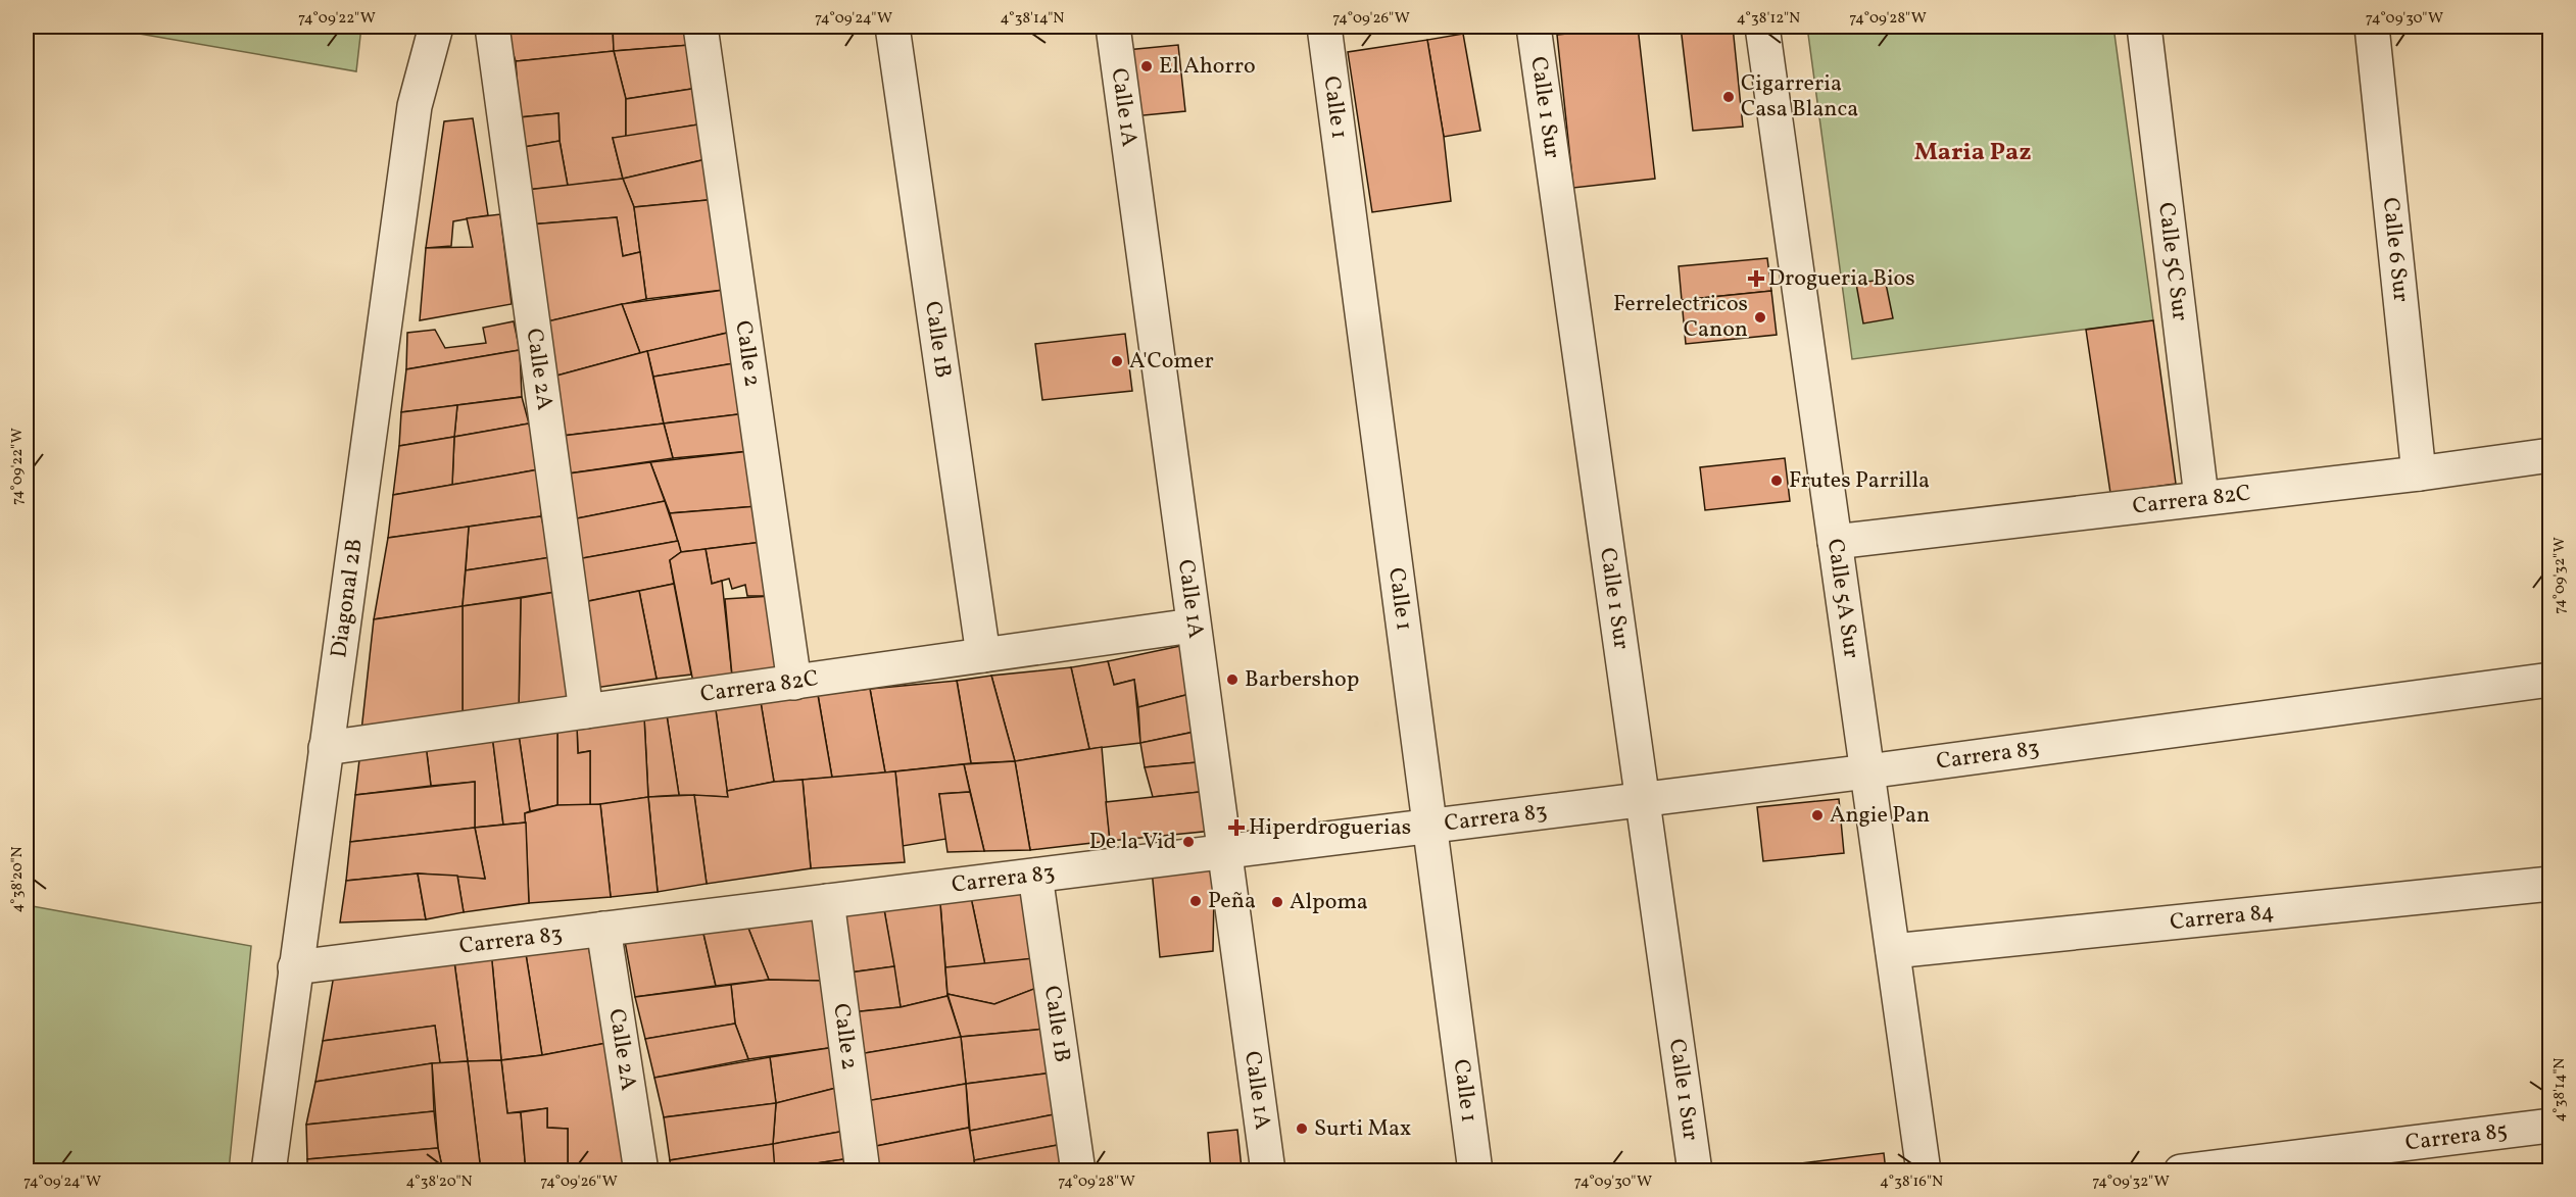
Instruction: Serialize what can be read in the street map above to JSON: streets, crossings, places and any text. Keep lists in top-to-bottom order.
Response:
{
  "streets": {
    "street": [
      "Calle 1A",
      "Calle 1",
      "Calle 1 Sur",
      "Calle 6 Sur",
      "Calle 5C Sur",
      "Calle 1B",
      "Calle 2",
      "Calle 2A",
      "Carrera 82C",
      "Diagonal 2B",
      "Calle 5A Sur",
      "Carrera 83",
      "Carrera 84",
      "Carrera 85"
    ]
  },
  "crossings": [
    ["Calle 1A", "Carrera 82C"],
    ["Calle 1A", "Carrera 83"],
    ["Calle 1", "Carrera 83"],
    ["Calle 1 Sur", "Carrera 83"],
    ["Calle 6 Sur", "Carrera 82C"],
    ["Calle 5C Sur", "Carrera 82C"],
    ["Calle 1B", "Carrera 82C"],
    ["Calle 1B", "Carrera 83"],
    ["Calle 2", "Carrera 82C"],
    ["Calle 2", "Carrera 83"],
    ["Calle 2A", "Carrera 82C"],
    ["Calle 2A", "Carrera 83"],
    ["Carrera 82C", "Diagonal 2B"],
    ["Carrera 82C", "Calle 5A Sur"],
    ["Diagonal 2B", "Carrera 83"],
    ["Calle 5A Sur", "Carrera 83"],
    ["Calle 5A Sur", "Carrera 84"]
  ],
  "districts": ["Maria Paz"],
  "places": {
    "other": [
      "El Ahorro",
      "Cigarreria Casa Blanca",
      "Ferrelectricos Canon",
      "A'Comer",
      "Frutes Parrilla",
      "Barbershop",
      "Angie Pan",
      "De la Vid",
      "Peña",
      "Alpoma",
      "Surti Max"
    ],
    "health": ["Drogueria Bios", "Hiperdroguerias"]
  },
  "coordinates": [
    "74°09'22\"W",
    "74°09'24\"W",
    "4°38'14\"N",
    "74°09'26\"W",
    "4°38'12\"N",
    "74°09'28\"W",
    "74°09'30\"W",
    "74°09'32\"W",
    "4°38'20\"N",
    "4°38'16\"N"
  ]
}
